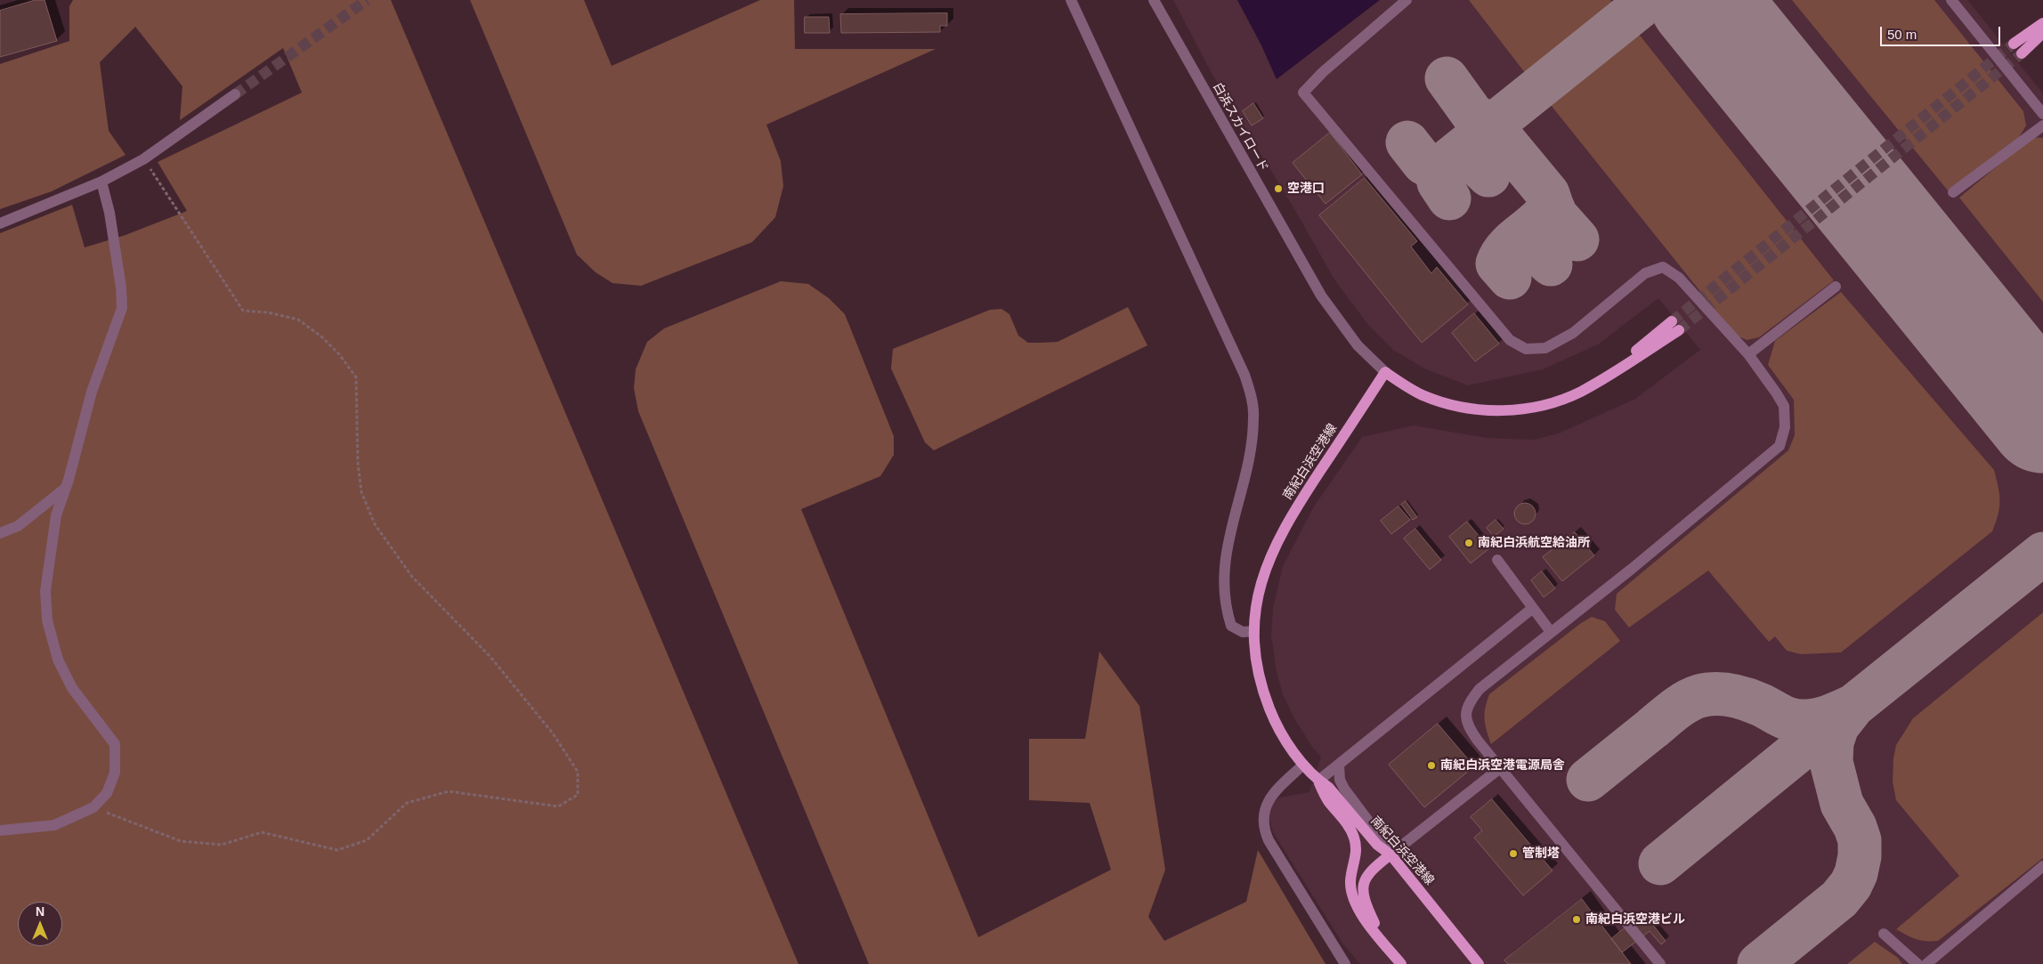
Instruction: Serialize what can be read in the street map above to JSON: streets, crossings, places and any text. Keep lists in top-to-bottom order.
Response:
{
  "streets": {
    "main road": ["南紀白浜空港線"],
    "street": ["白浜スカイロード"]
  },
  "crossings": [
    ["白浜スカイロード", "南紀白浜空港線"]
  ],
  "places": [
    "空港口",
    "南紀白浜航空給油所",
    "南紀白浜空港電源局舎",
    "管制塔",
    "南紀白浜空港ビル"
  ],
  "scale_bar": "50 m",
  "north": "top"
}
